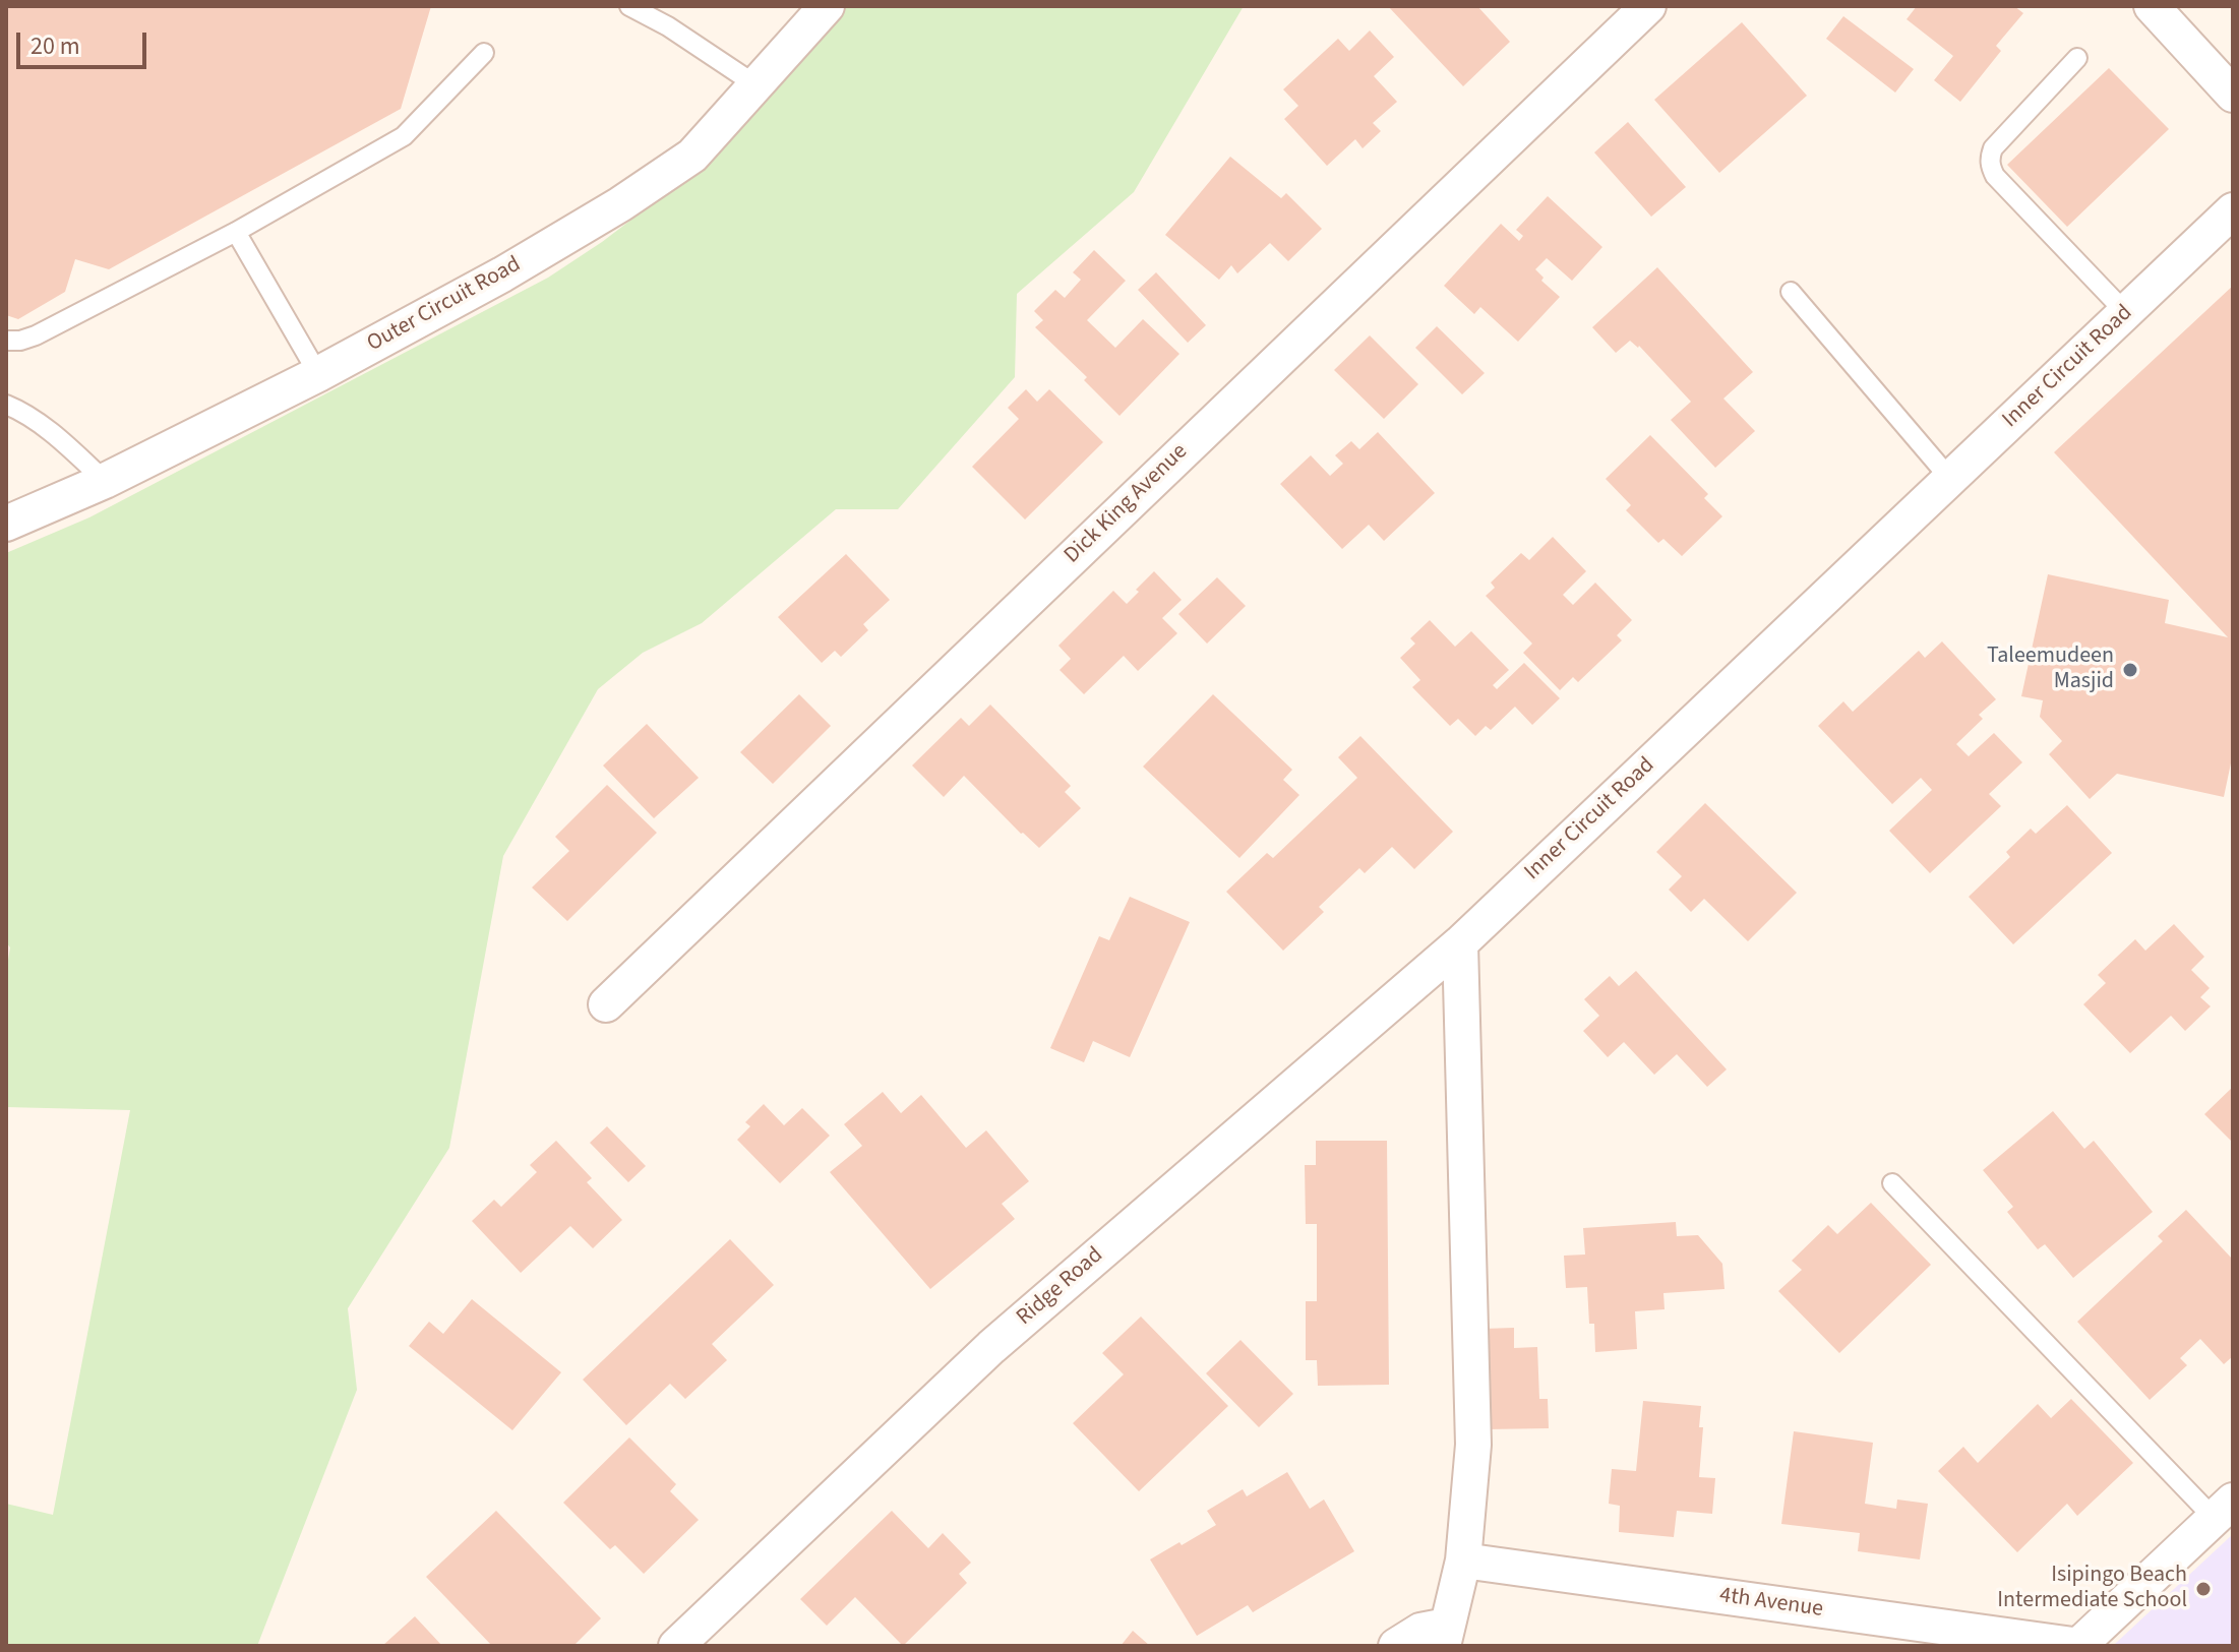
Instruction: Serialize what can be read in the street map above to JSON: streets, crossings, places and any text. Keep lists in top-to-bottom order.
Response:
{
  "streets": {
    "street": [
      "Outer Circuit Road",
      "Inner Circuit Road",
      "Dick King Avenue",
      "Ridge Road",
      "4th Avenue"
    ]
  },
  "crossings": [
    ["Inner Circuit Road", "Ridge Road"]
  ],
  "places": ["Taleemudeen Masjid", "Isipingo Beach Intermediate School"],
  "scale_bar": "20 m"
}
